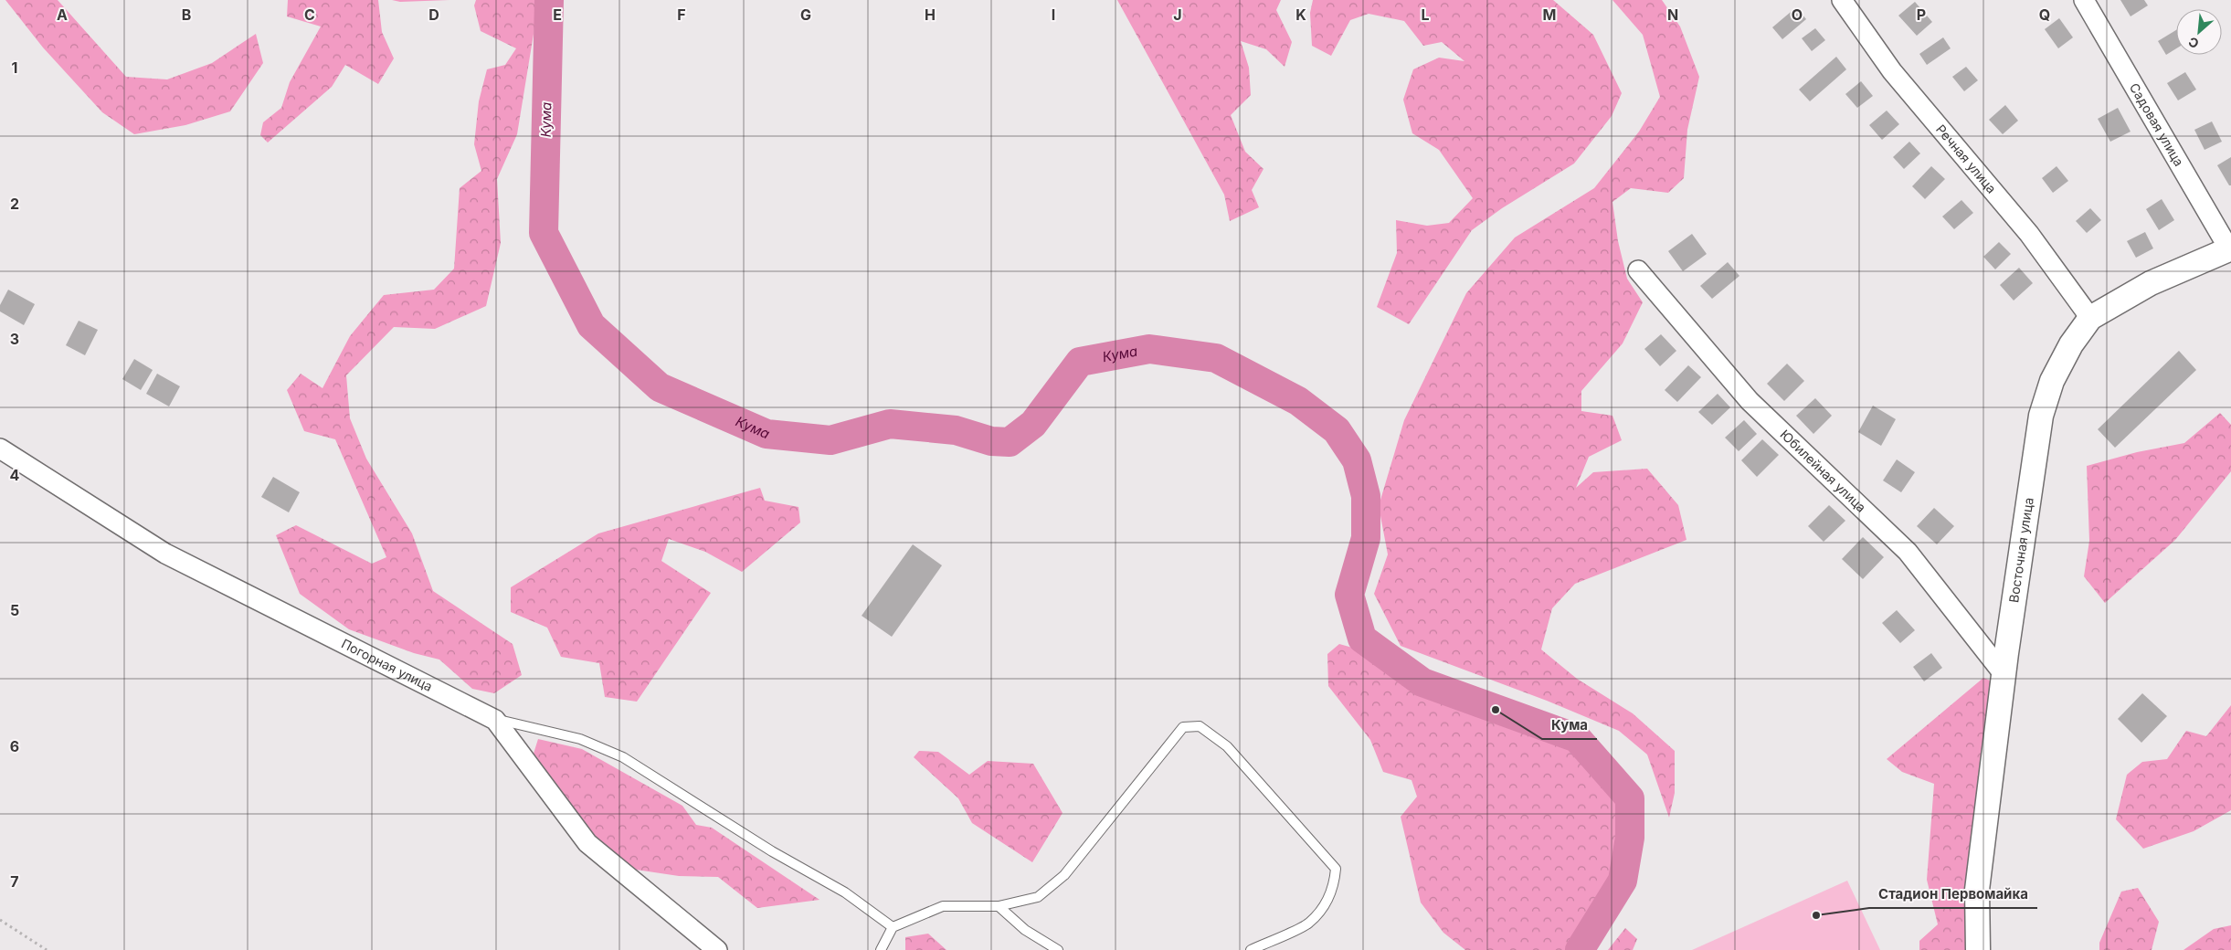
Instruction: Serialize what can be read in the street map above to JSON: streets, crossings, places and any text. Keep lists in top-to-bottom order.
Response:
{
  "streets": {
    "street": [
      "Садовая улица",
      "Речная улица",
      "Юбилейная улица",
      "Восточная улица",
      "Погорная улица"
    ]
  },
  "crossings": [
    ["Садовая улица", "Восточная улица"],
    ["Речная улица", "Восточная улица"],
    ["Юбилейная улица", "Восточная улица"]
  ],
  "water": ["Кума"],
  "places": ["Кума", "Стадион Первомайка"],
  "north": "bottom left",
  "grid": {
    "columns": [
      "A",
      "B",
      "C",
      "D",
      "E",
      "F",
      "G",
      "H",
      "I",
      "J",
      "K",
      "L",
      "M",
      "N",
      "O",
      "P",
      "Q"
    ],
    "rows": [
      "1",
      "2",
      "3",
      "4",
      "5",
      "6",
      "7"
    ]
  }
}
